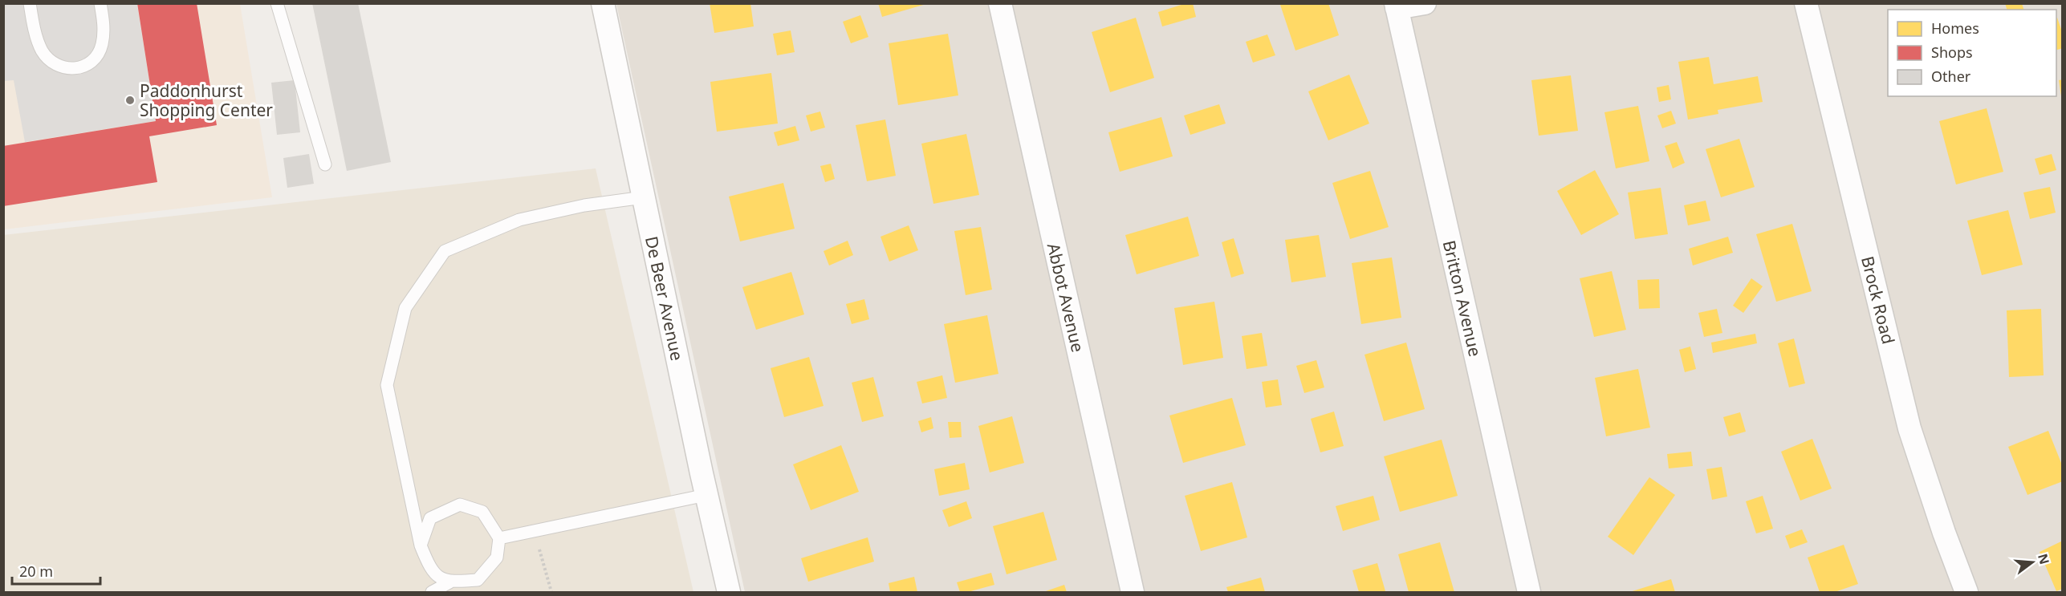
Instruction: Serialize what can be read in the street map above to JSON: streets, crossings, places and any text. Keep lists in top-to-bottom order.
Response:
{
  "streets": {
    "street": [
      "Abbot Avenue",
      "De Beer Avenue",
      "Britton Avenue",
      "Brock Road"
    ]
  },
  "places": ["Paddonhurst Shopping Center"],
  "legend": ["Homes", "Shops", "Other"],
  "scale_bar": "20 m",
  "north": "right"
}
